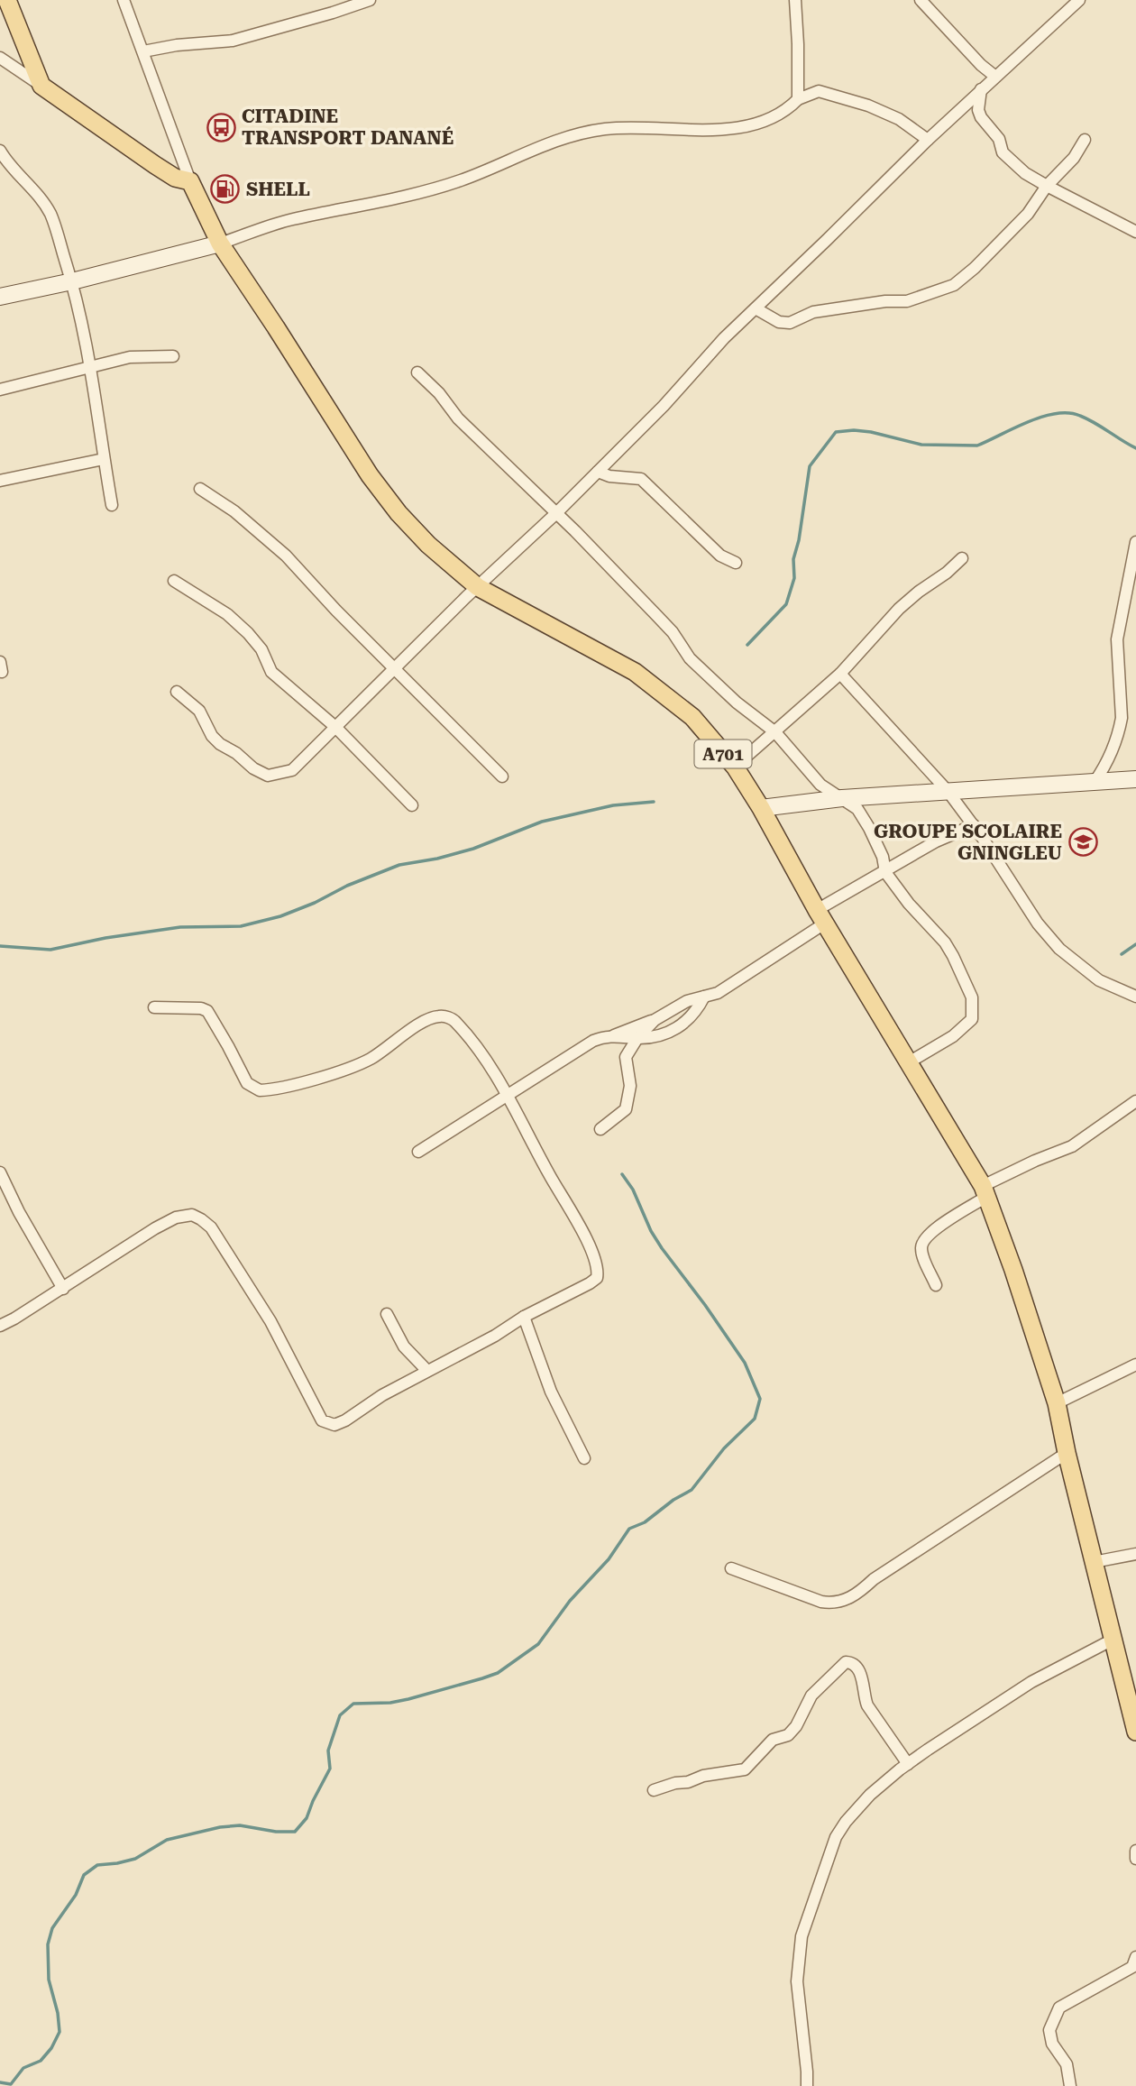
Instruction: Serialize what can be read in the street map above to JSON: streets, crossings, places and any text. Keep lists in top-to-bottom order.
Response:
{
  "streets": {
    "main road": ["A701"]
  },
  "places": {
    "bus stop": ["CITADINE TRANSPORT DANANÉ"],
    "fuel station": ["SHELL"],
    "school or university": ["GROUPE SCOLAIRE GNINGLEU"]
  }
}
